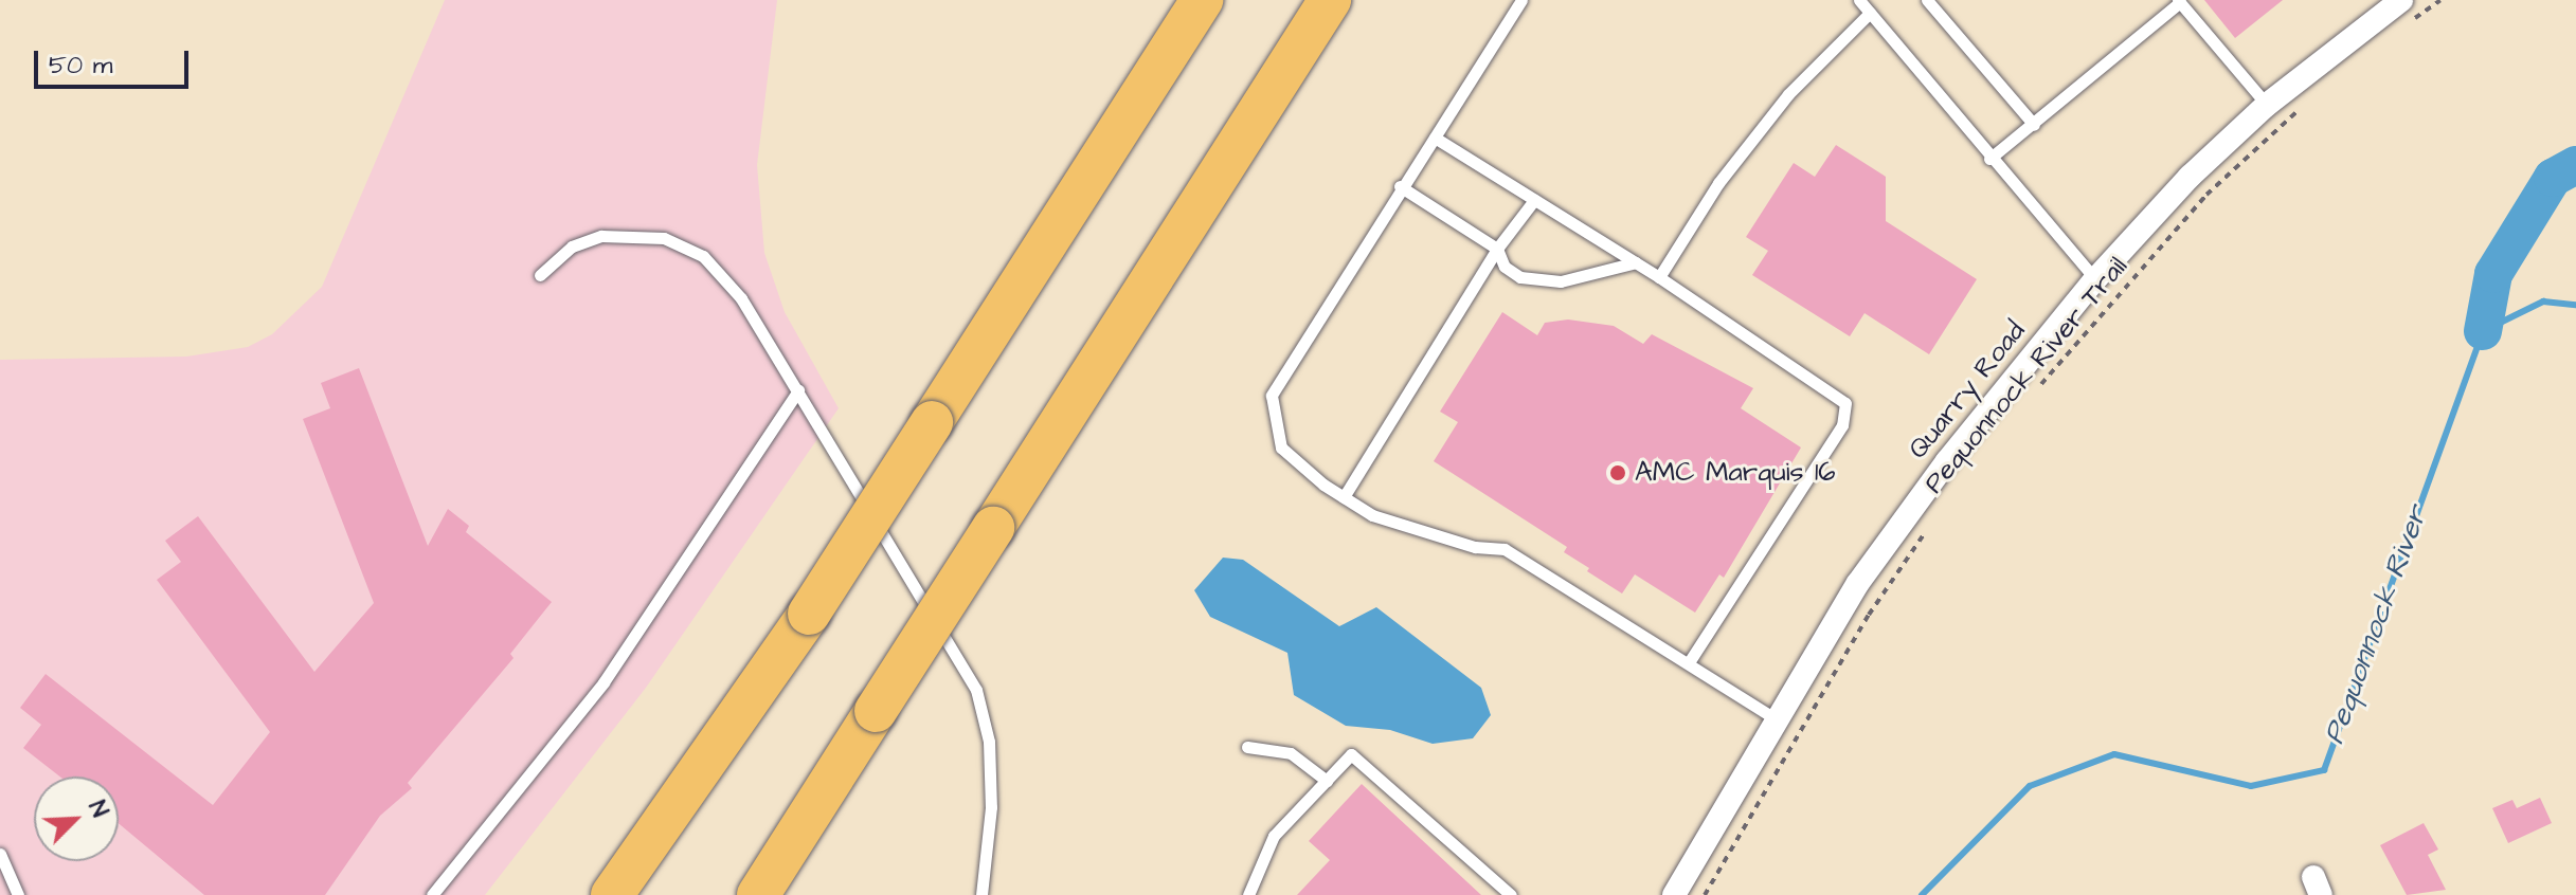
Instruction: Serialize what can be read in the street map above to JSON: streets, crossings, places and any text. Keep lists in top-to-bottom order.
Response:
{
  "streets": {
    "street": ["Quarry Road"],
    "path": ["Pequonnock River Trail"]
  },
  "water": ["Pequonnock River"],
  "places": ["AMC Marquis 16"],
  "scale_bar": "50 m",
  "north": "top right"
}
